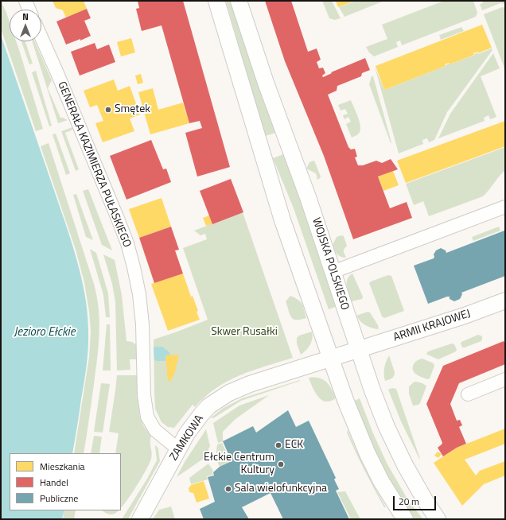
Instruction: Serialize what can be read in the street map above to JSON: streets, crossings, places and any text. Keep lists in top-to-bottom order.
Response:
{
  "streets": {
    "street": [
      "GENERAŁA KAZIMIERZA PUŁASKIEGO",
      "WOJSKA POLSKIEGO",
      "ARMII KRAJOWEJ",
      "ZAMKOWA"
    ]
  },
  "crossings": [
    ["GENERAŁA KAZIMIERZA PUŁASKIEGO", "ZAMKOWA"],
    ["WOJSKA POLSKIEGO", "ARMII KRAJOWEJ"],
    ["ARMII KRAJOWEJ", "ZAMKOWA"]
  ],
  "water": ["Jezioro Ełckie"],
  "parks": ["Skwer Rusałki"],
  "places": [
    "Smętek",
    "ECK",
    "Ełckie Centrum Kultury",
    "Sala wielofunkcyjna"
  ],
  "legend": ["Mieszkania", "Handel", "Publiczne"],
  "scale_bar": "20 m",
  "north": "top"
}
